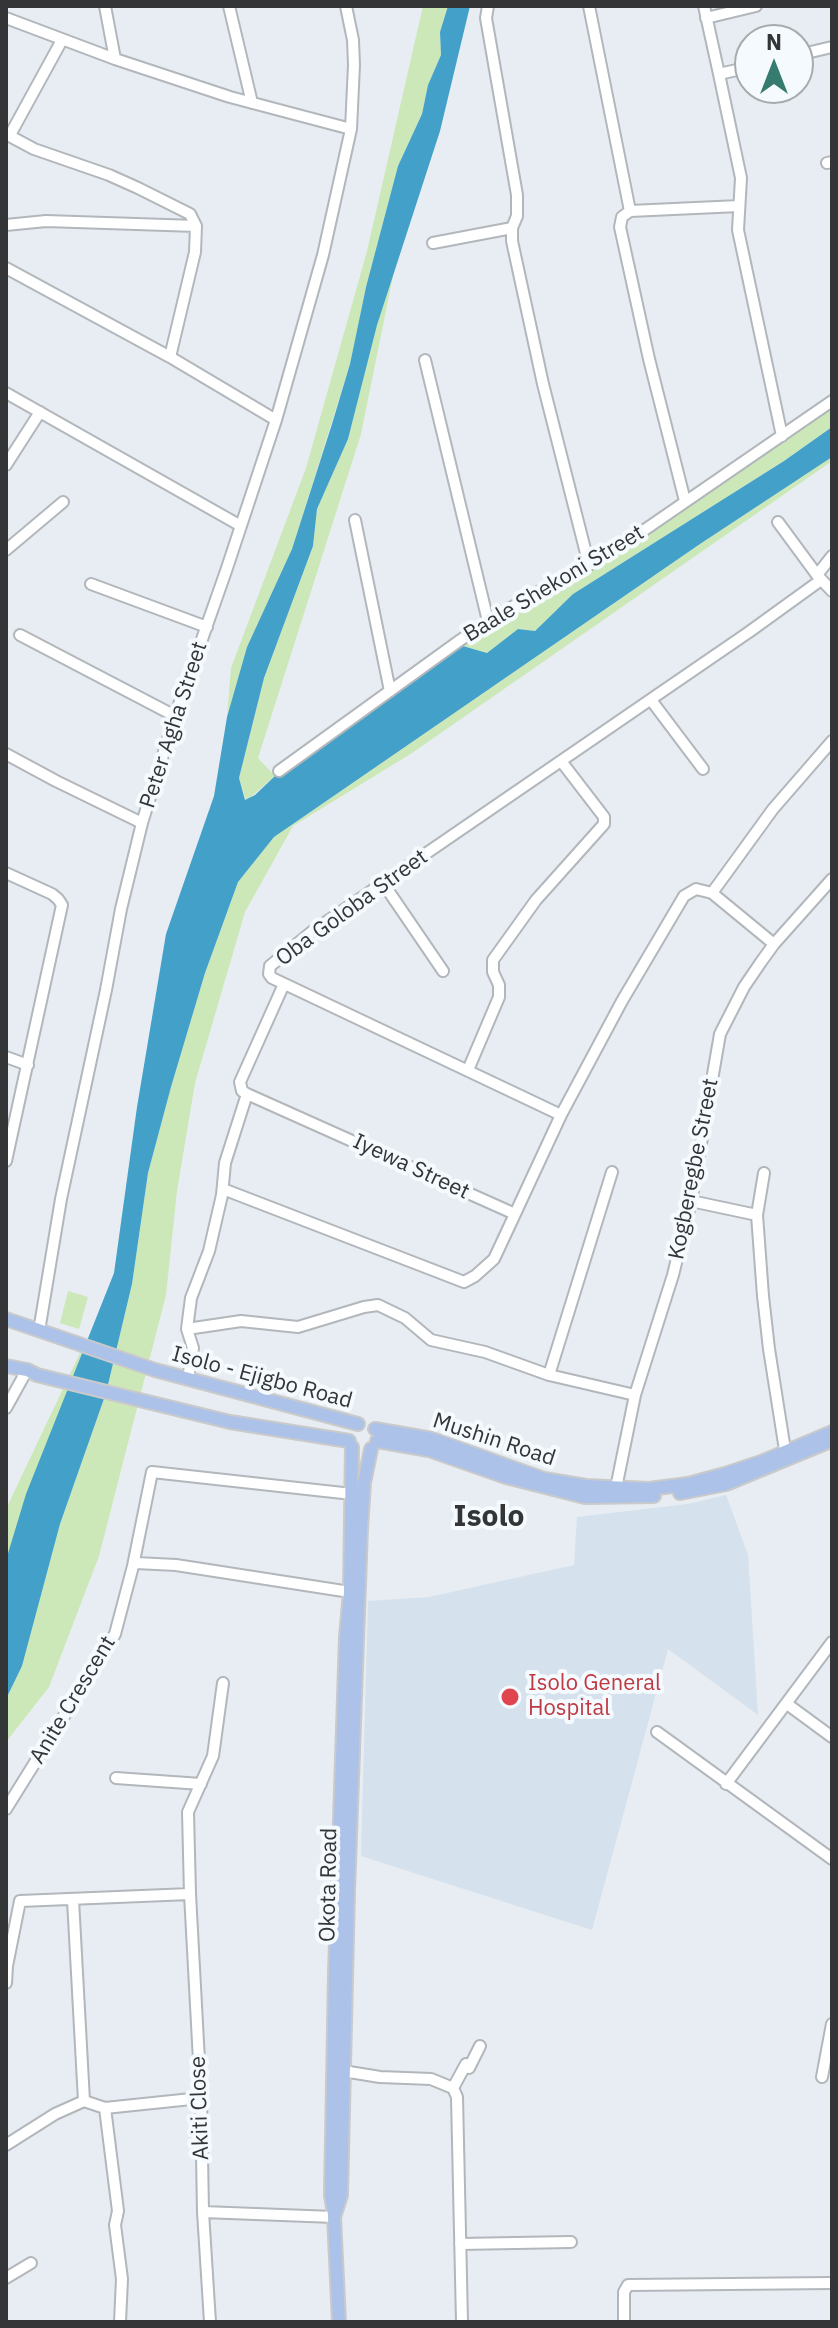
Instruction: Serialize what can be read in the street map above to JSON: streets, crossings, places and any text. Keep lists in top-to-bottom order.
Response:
{
  "streets": {
    "main road": ["Isolo - Ejigbo Road", "Mushin Road", "Okota Road"],
    "street": [
      "Baale Shekoni Street",
      "Peter Agha Street",
      "Oba Goloba Street",
      "Iyewa Street",
      "Kogberegbe Street",
      "Anite Crescent",
      "Akiti Close"
    ]
  },
  "crossings": [
    ["Peter Agha Street", "Isolo - Ejigbo Road"],
    ["Kogberegbe Street", "Mushin Road"],
    ["Isolo - Ejigbo Road", "Mushin Road"],
    ["Isolo - Ejigbo Road", "Okota Road"],
    ["Mushin Road", "Okota Road"]
  ],
  "districts": ["Isolo"],
  "places": ["Isolo General Hospital"],
  "north": "top"
}
